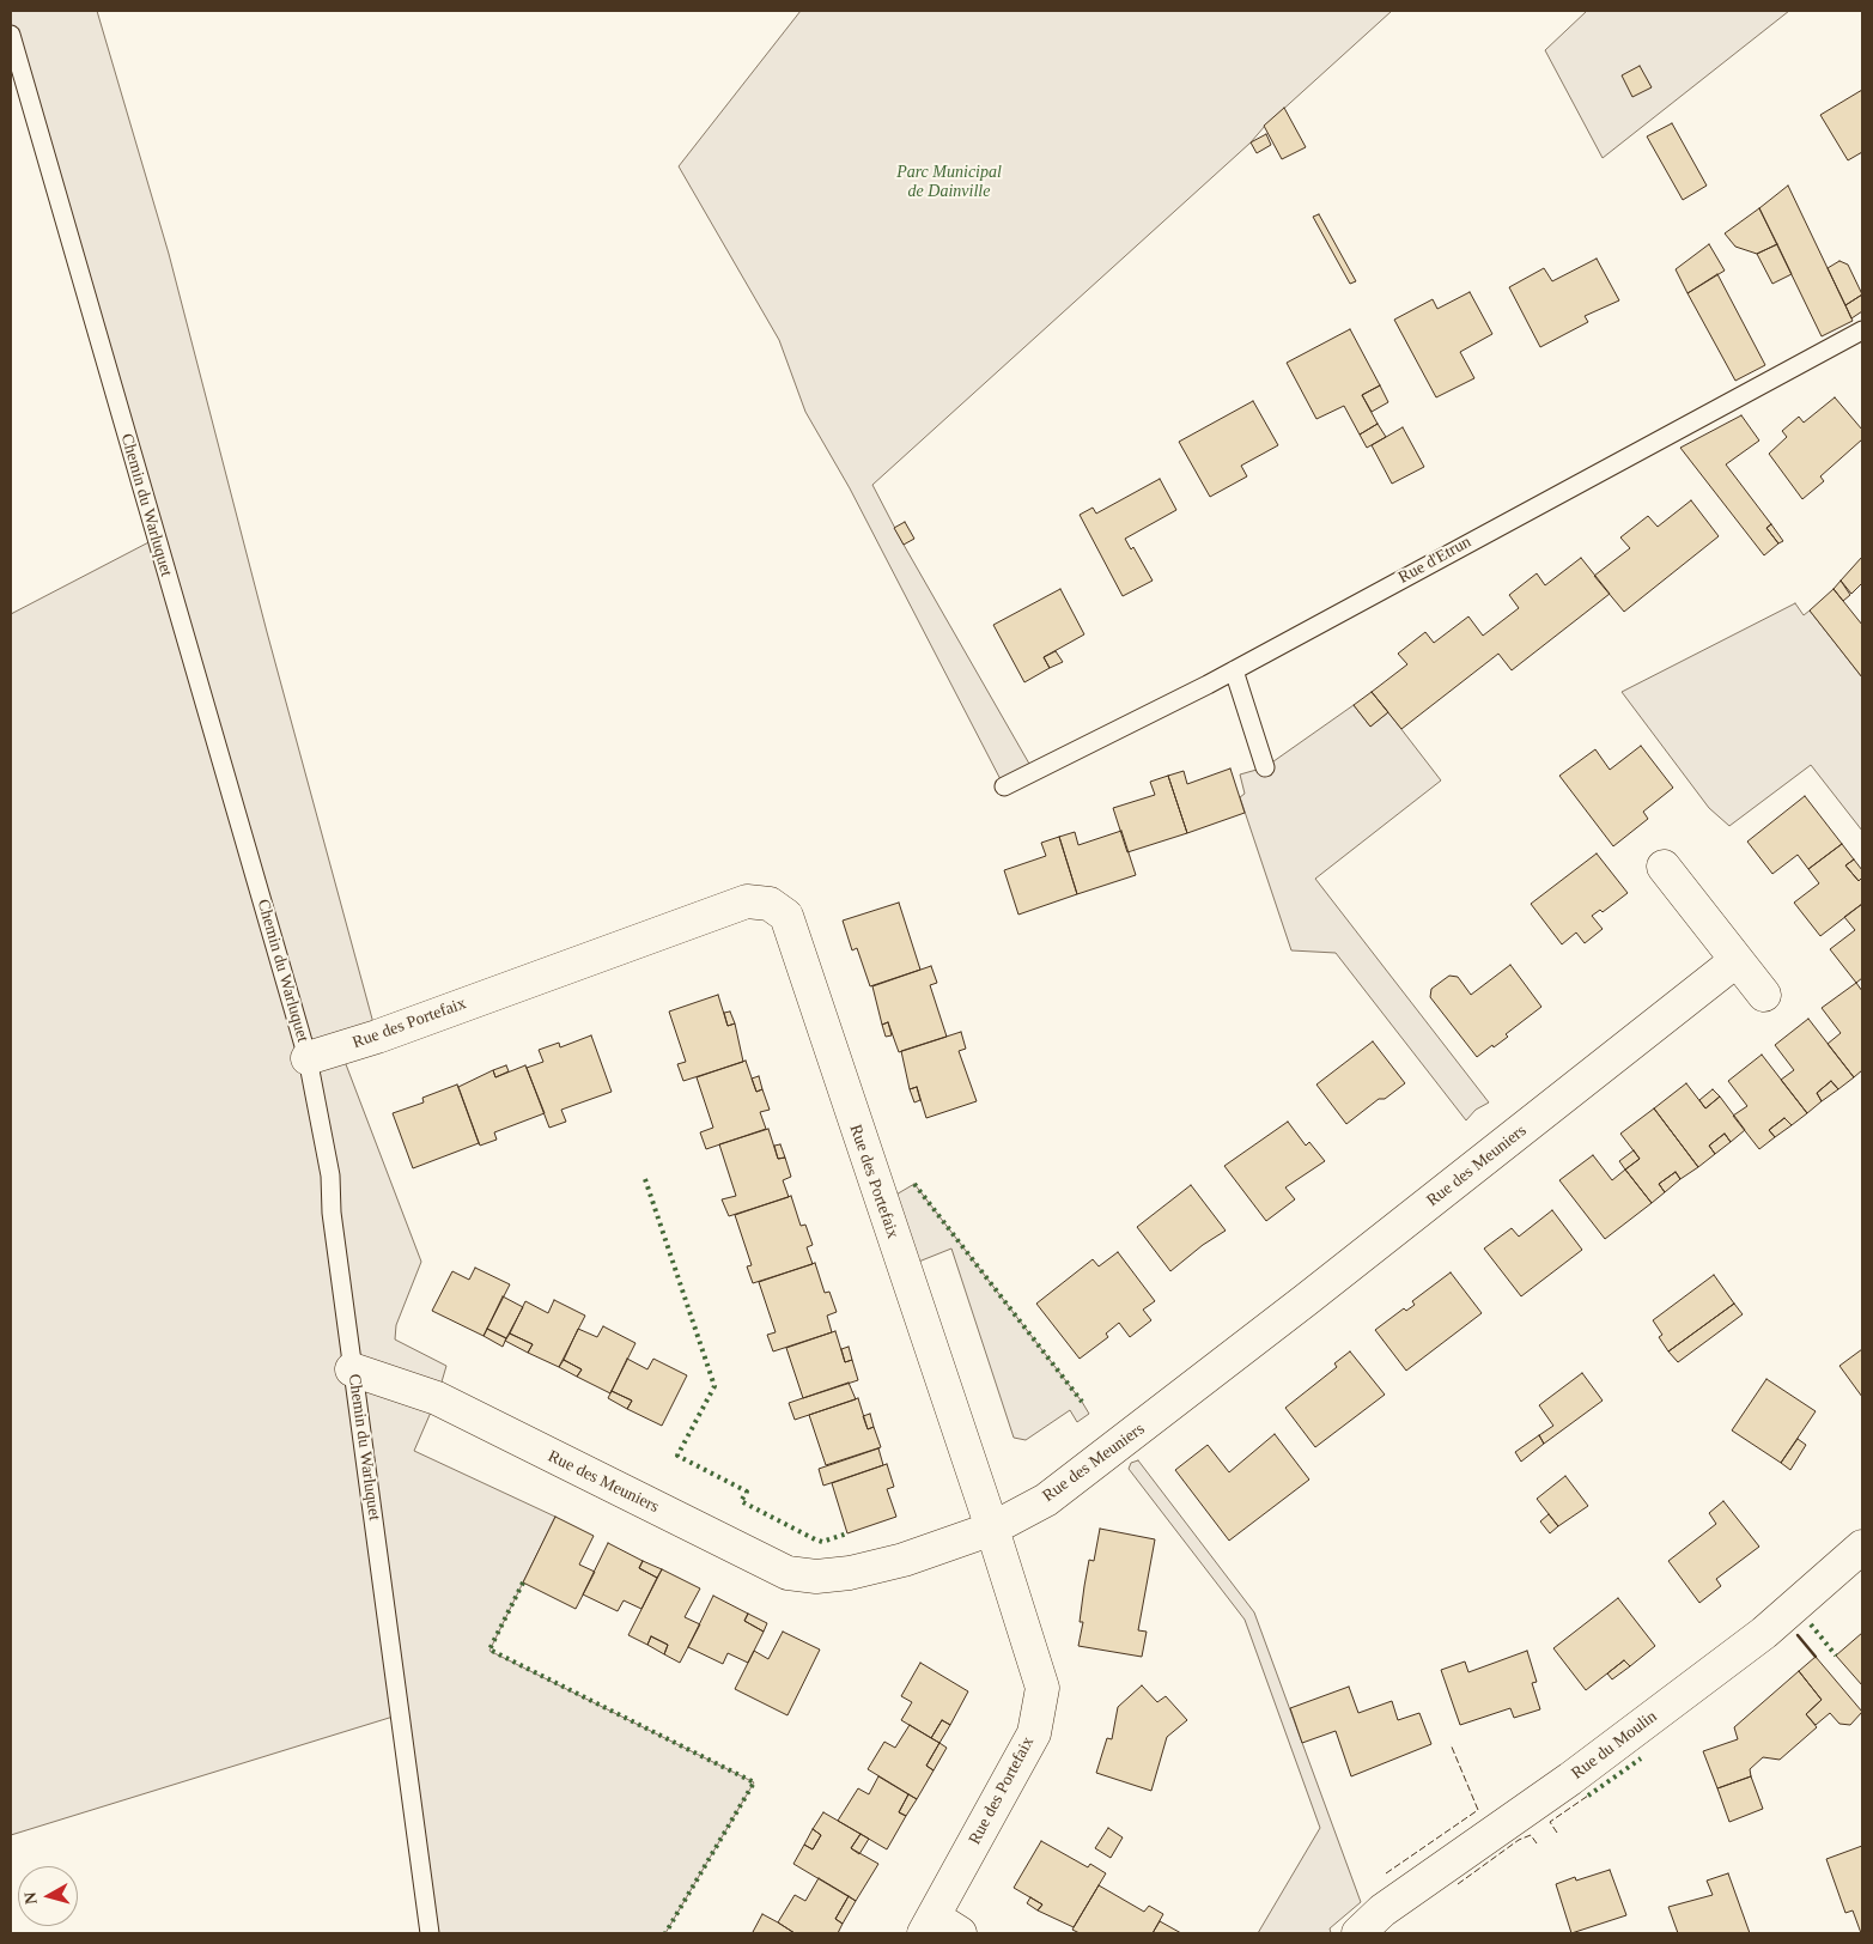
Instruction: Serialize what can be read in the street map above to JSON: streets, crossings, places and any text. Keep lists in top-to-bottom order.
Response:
{
  "streets": {
    "street": ["Rue des Portefaix", "Rue des Meuniers", "Rue du Moulin"],
    "lane": ["Chemin du Warluquet", "Rue d'Etrun"]
  },
  "crossings": [
    ["Chemin du Warluquet", "Rue des Portefaix"],
    ["Chemin du Warluquet", "Rue des Meuniers"],
    ["Rue des Portefaix", "Rue des Meuniers"]
  ],
  "parks": ["Parc Municipal de Dainville"],
  "north": "left"
}
